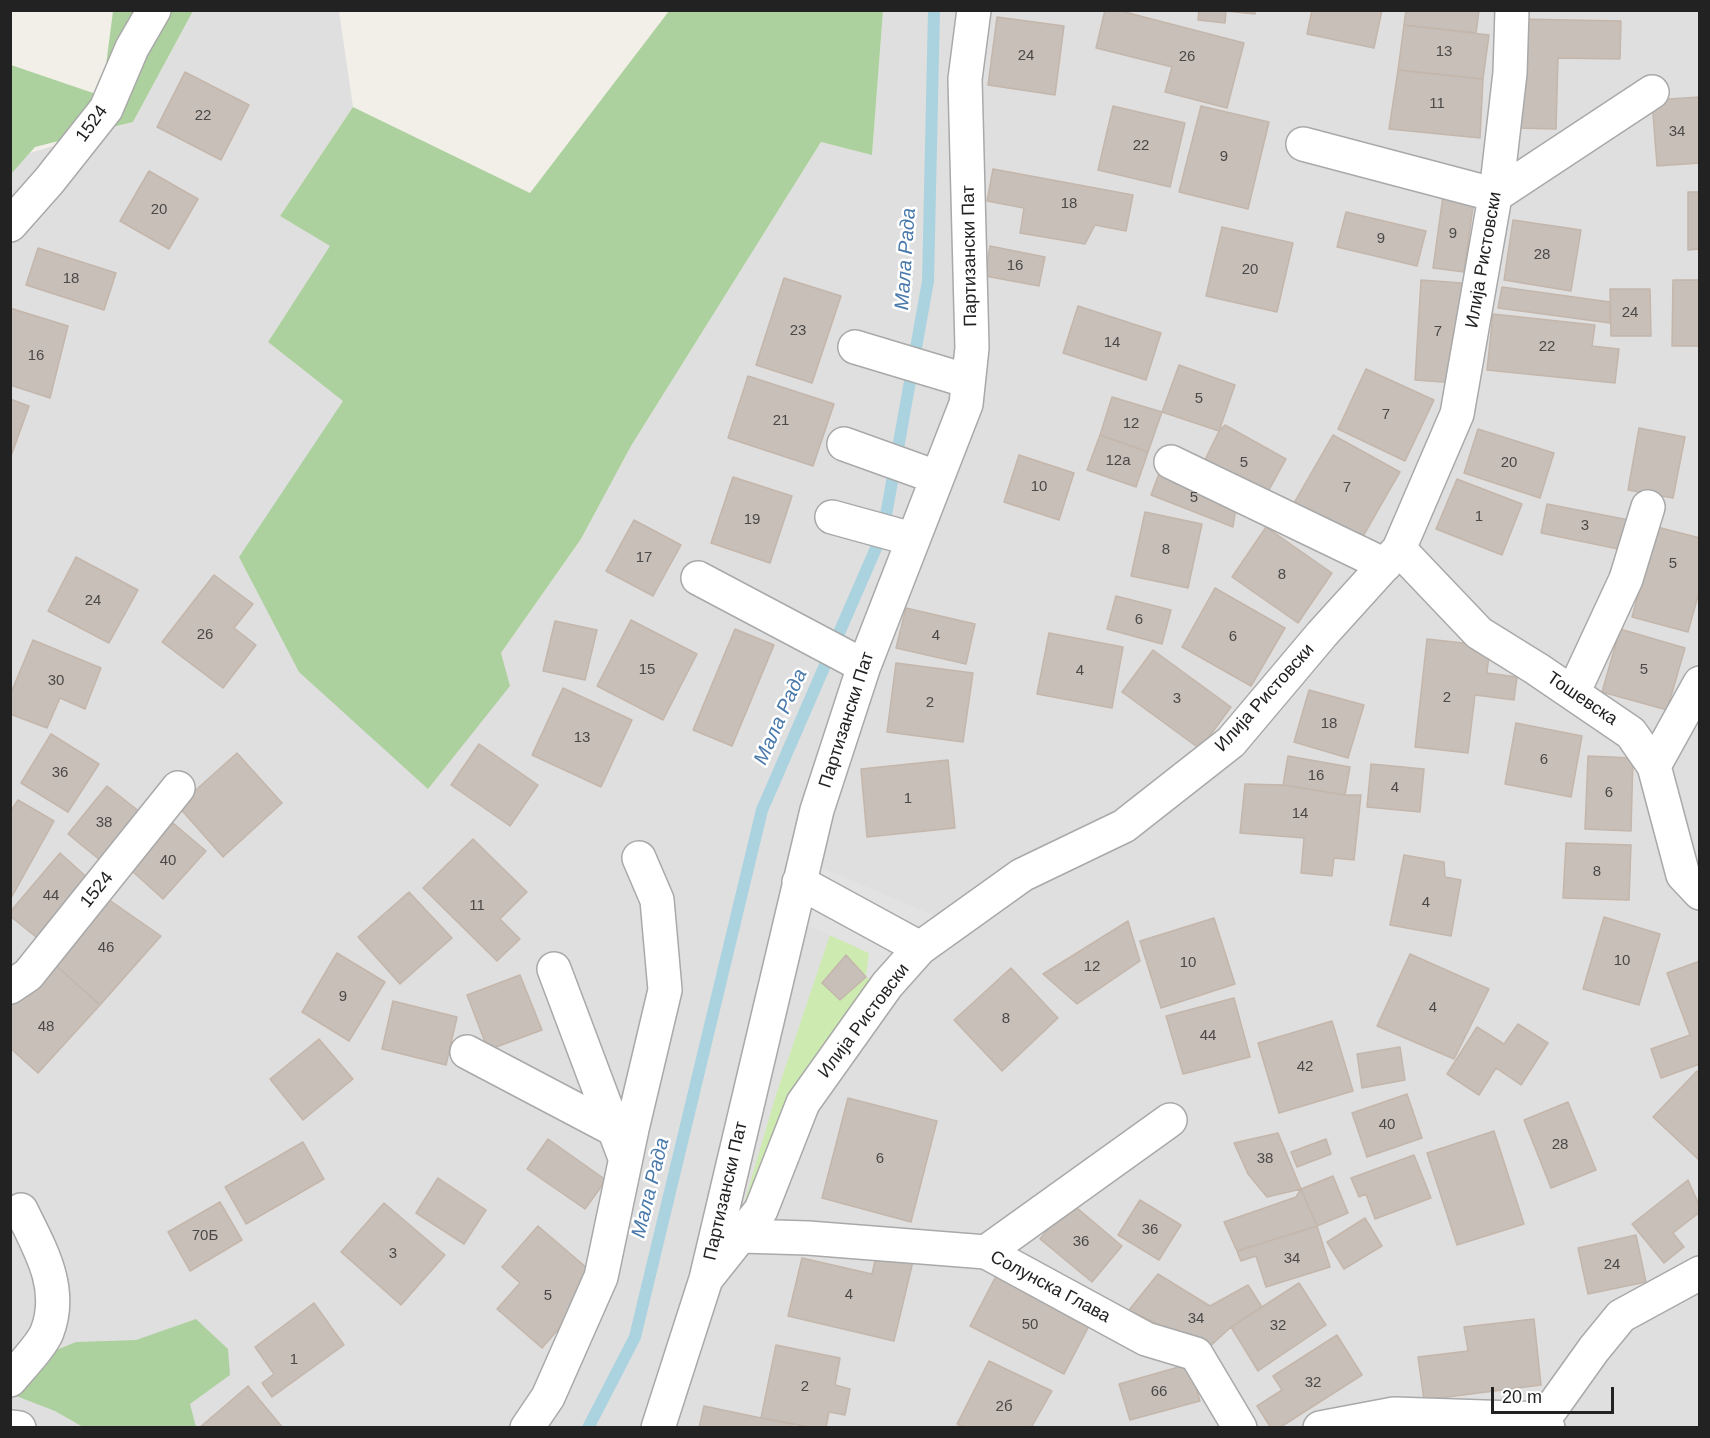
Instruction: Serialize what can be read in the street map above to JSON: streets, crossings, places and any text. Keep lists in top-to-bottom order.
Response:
{
  "streets": {
    "street": [
      "1524",
      "Партизански Пат",
      "Илија Ристовски",
      "Тошевска",
      "Солунска Глава"
    ]
  },
  "crossings": [
    ["Партизански Пат", "Илија Ристовски"],
    ["Илија Ристовски", "Тошевска"],
    ["Илија Ристовски", "Солунска Глава"]
  ],
  "water": ["Мала Рада"],
  "house_numbers": [
    "13",
    "24",
    "26",
    "11",
    "22",
    "34",
    "22",
    "9",
    "18",
    "20",
    "9",
    "9",
    "28",
    "16",
    "20",
    "18",
    "24",
    "23",
    "7",
    "14",
    "22",
    "16",
    "5",
    "7",
    "21",
    "12",
    "12а",
    "5",
    "20",
    "10",
    "7",
    "5",
    "1",
    "19",
    "3",
    "8",
    "17",
    "5",
    "8",
    "24",
    "6",
    "26",
    "4",
    "6",
    "15",
    "5",
    "4",
    "30",
    "2",
    "3",
    "2",
    "18",
    "13",
    "6",
    "36",
    "16",
    "4",
    "6",
    "1",
    "14",
    "38",
    "40",
    "8",
    "44",
    "4",
    "11",
    "46",
    "10",
    "10",
    "12",
    "9",
    "4",
    "8",
    "48",
    "44",
    "42",
    "40",
    "28",
    "6",
    "38",
    "36",
    "70Б",
    "36",
    "3",
    "34",
    "24",
    "4",
    "5",
    "34",
    "50",
    "32",
    "1",
    "32",
    "2",
    "66",
    "2б"
  ],
  "scale_bar": "20 m"
}
